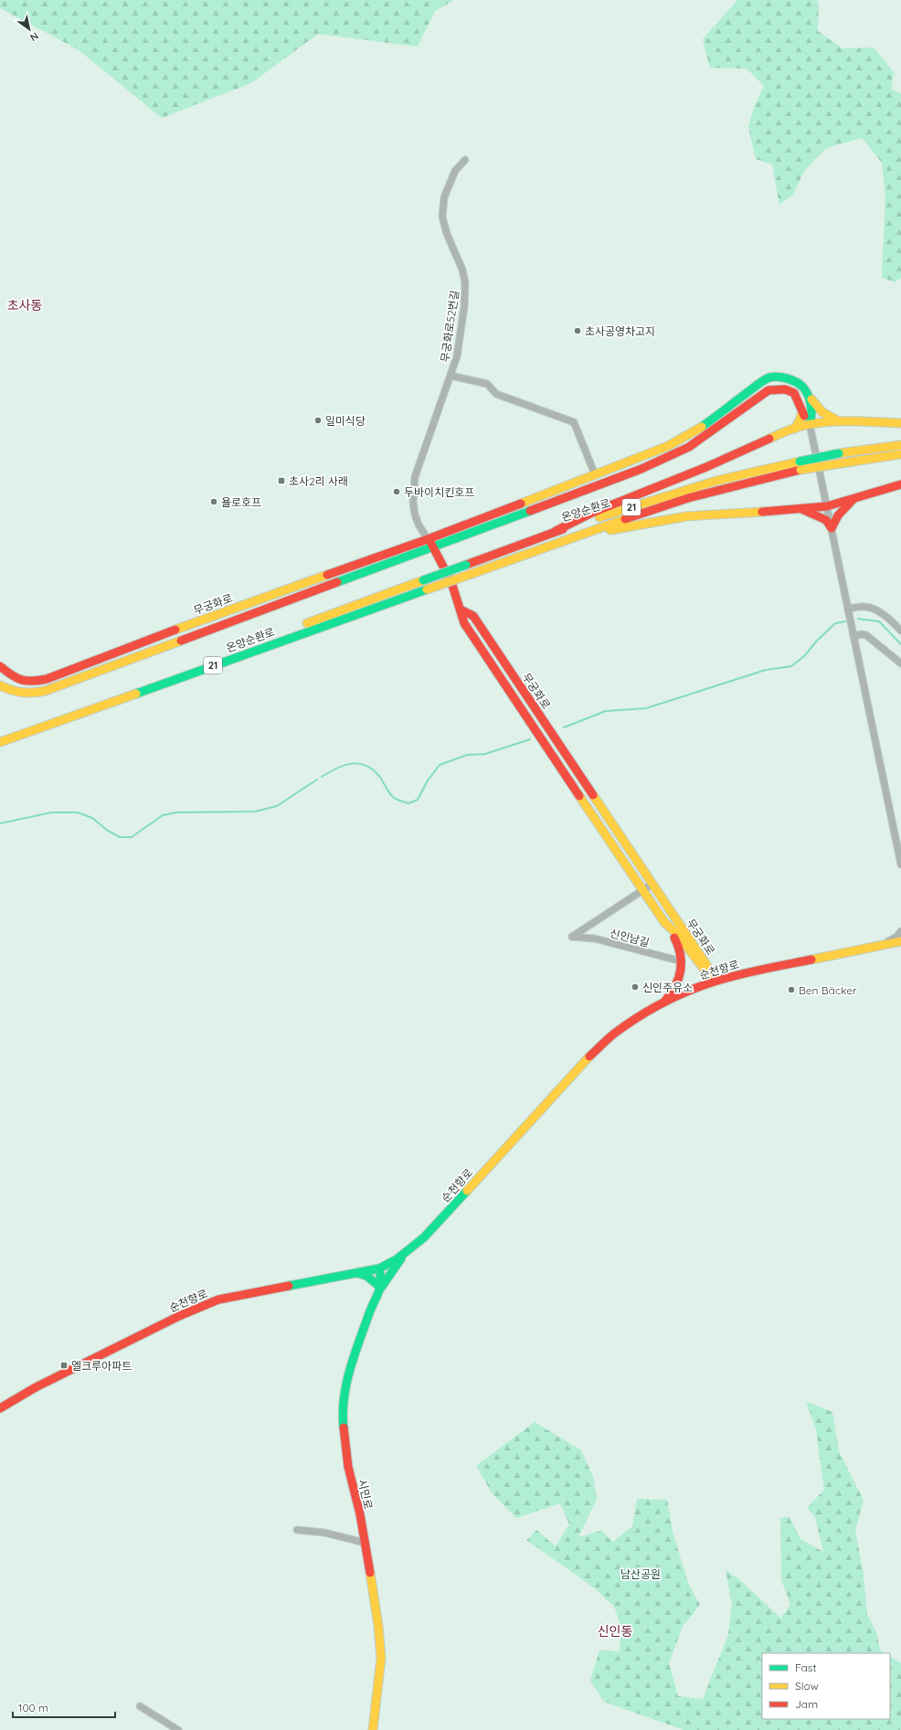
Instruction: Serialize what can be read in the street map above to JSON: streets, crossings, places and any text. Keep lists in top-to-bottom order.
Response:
{
  "streets": {
    "main road": [
      "21",
      "온양순환로",
      "무궁화로",
      "순천향로",
      "시민로"
    ],
    "street": ["무궁화로52번길", "신인남길"]
  },
  "crossings": [
    ["무궁화로52번길", "무궁화로"],
    ["21", "온양순환로"],
    ["무궁화로", "신인남길"],
    ["무궁화로", "순천향로"],
    ["순천향로", "시민로"]
  ],
  "districts": ["초사동", "신인동"],
  "parks": ["남산공원"],
  "places": {
    "other": [
      "초사공영차고지",
      "일미식당",
      "두바이치킨호프",
      "욜로호프",
      "신인주유소",
      "Ben Bäcker"
    ],
    "transit": ["초사2리 사래", "엘크루아파트"]
  },
  "legend": ["Fast", "Slow", "Jam"],
  "scale_bar": "100 m",
  "north": "bottom right"
}
